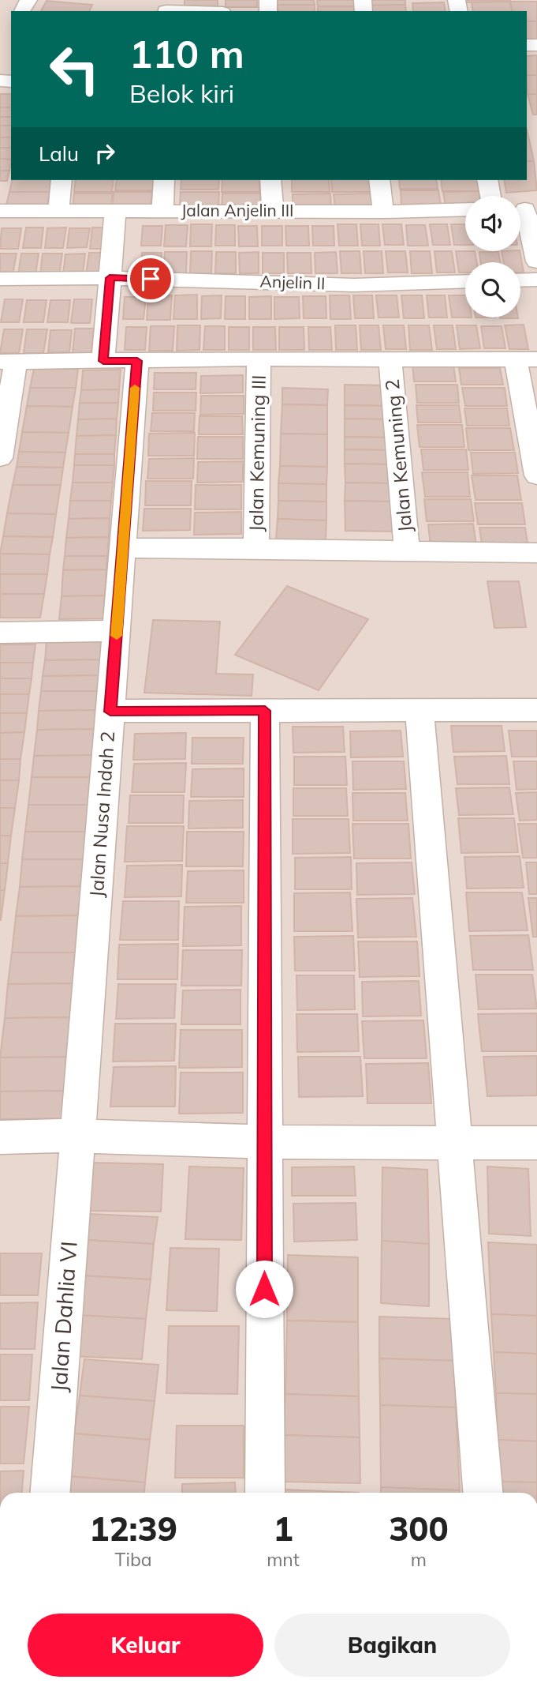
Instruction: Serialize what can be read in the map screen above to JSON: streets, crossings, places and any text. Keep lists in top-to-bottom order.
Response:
{
  "streets": {
    "street": [
      "Jalan Anjelin III",
      "Anjelin II",
      "Jalan Kemuning III",
      "Jalan Kemuning 2",
      "Jalan Nusa Indah 2",
      "Jalan Dahlia VI"
    ]
  },
  "crossings": [
    ["Jalan Nusa Indah 2", "Jalan Dahlia VI"]
  ],
  "page": {
    "turn": ["110 m", "Belok kiri"],
    "then": "Lalu",
    "eta": [
      "12:39",
      "Tiba",
      "1",
      "mnt",
      "300",
      "m"
    ],
    "buttons": ["Keluar", "Bagikan"]
  }
}
